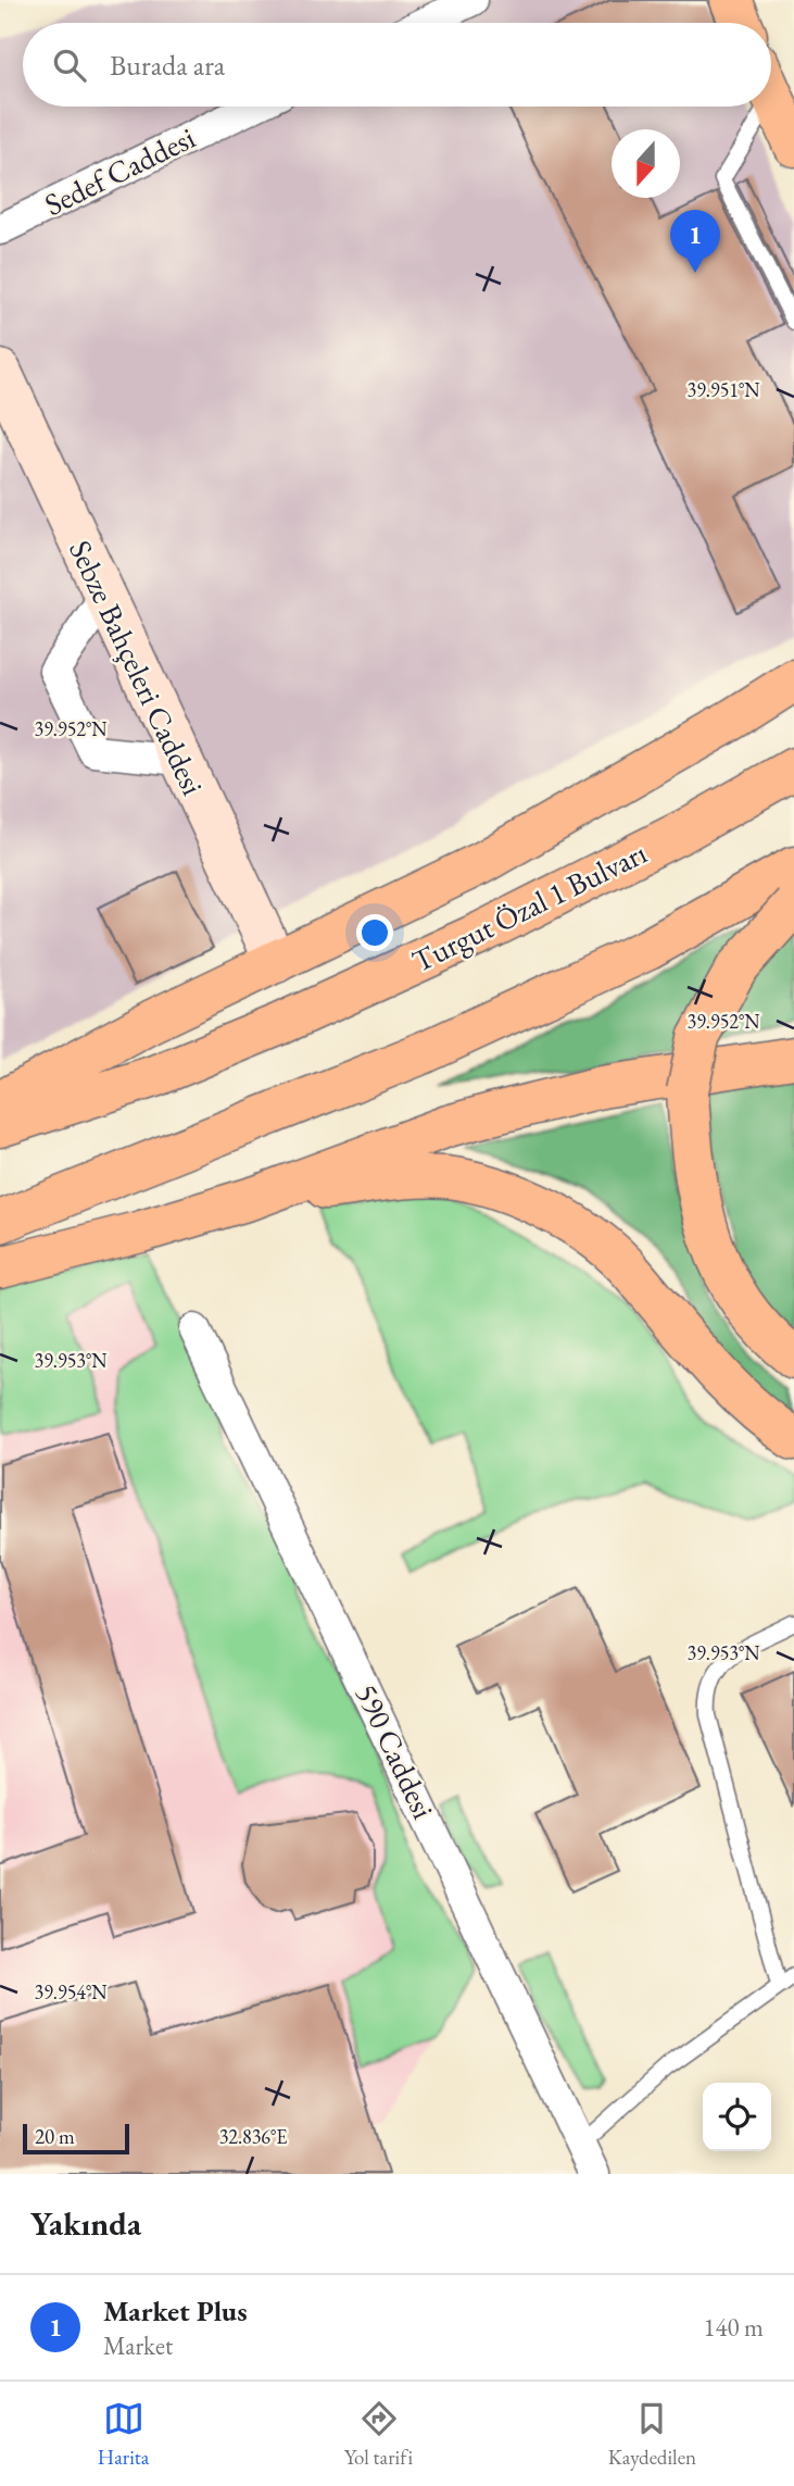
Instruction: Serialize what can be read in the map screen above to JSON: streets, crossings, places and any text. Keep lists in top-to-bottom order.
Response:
{
  "streets": {
    "highway": ["Turgut Özal 1 Bulvarı"],
    "street": ["Sedef Caddesi", "Sebze Bahçeleri Caddesi", "590 Caddesi"]
  },
  "scale_bar": "20 m",
  "north": "bottom",
  "page": {
    "search": "Burada ara",
    "pins": "1",
    "scale": "20 m",
    "heading": "Yakında",
    "list": [
      {
        "mark": "1",
        "name": "Market Plus",
        "note": "Market",
        "value": "140 m"
      }
    ],
    "nav": ["Harita", "Yol tarifi", "Kaydedilen"]
  },
  "coordinates": [
    "39.951°N",
    "39.952°N",
    "39.953°N",
    "39.954°N",
    "32.836°E"
  ]
}
